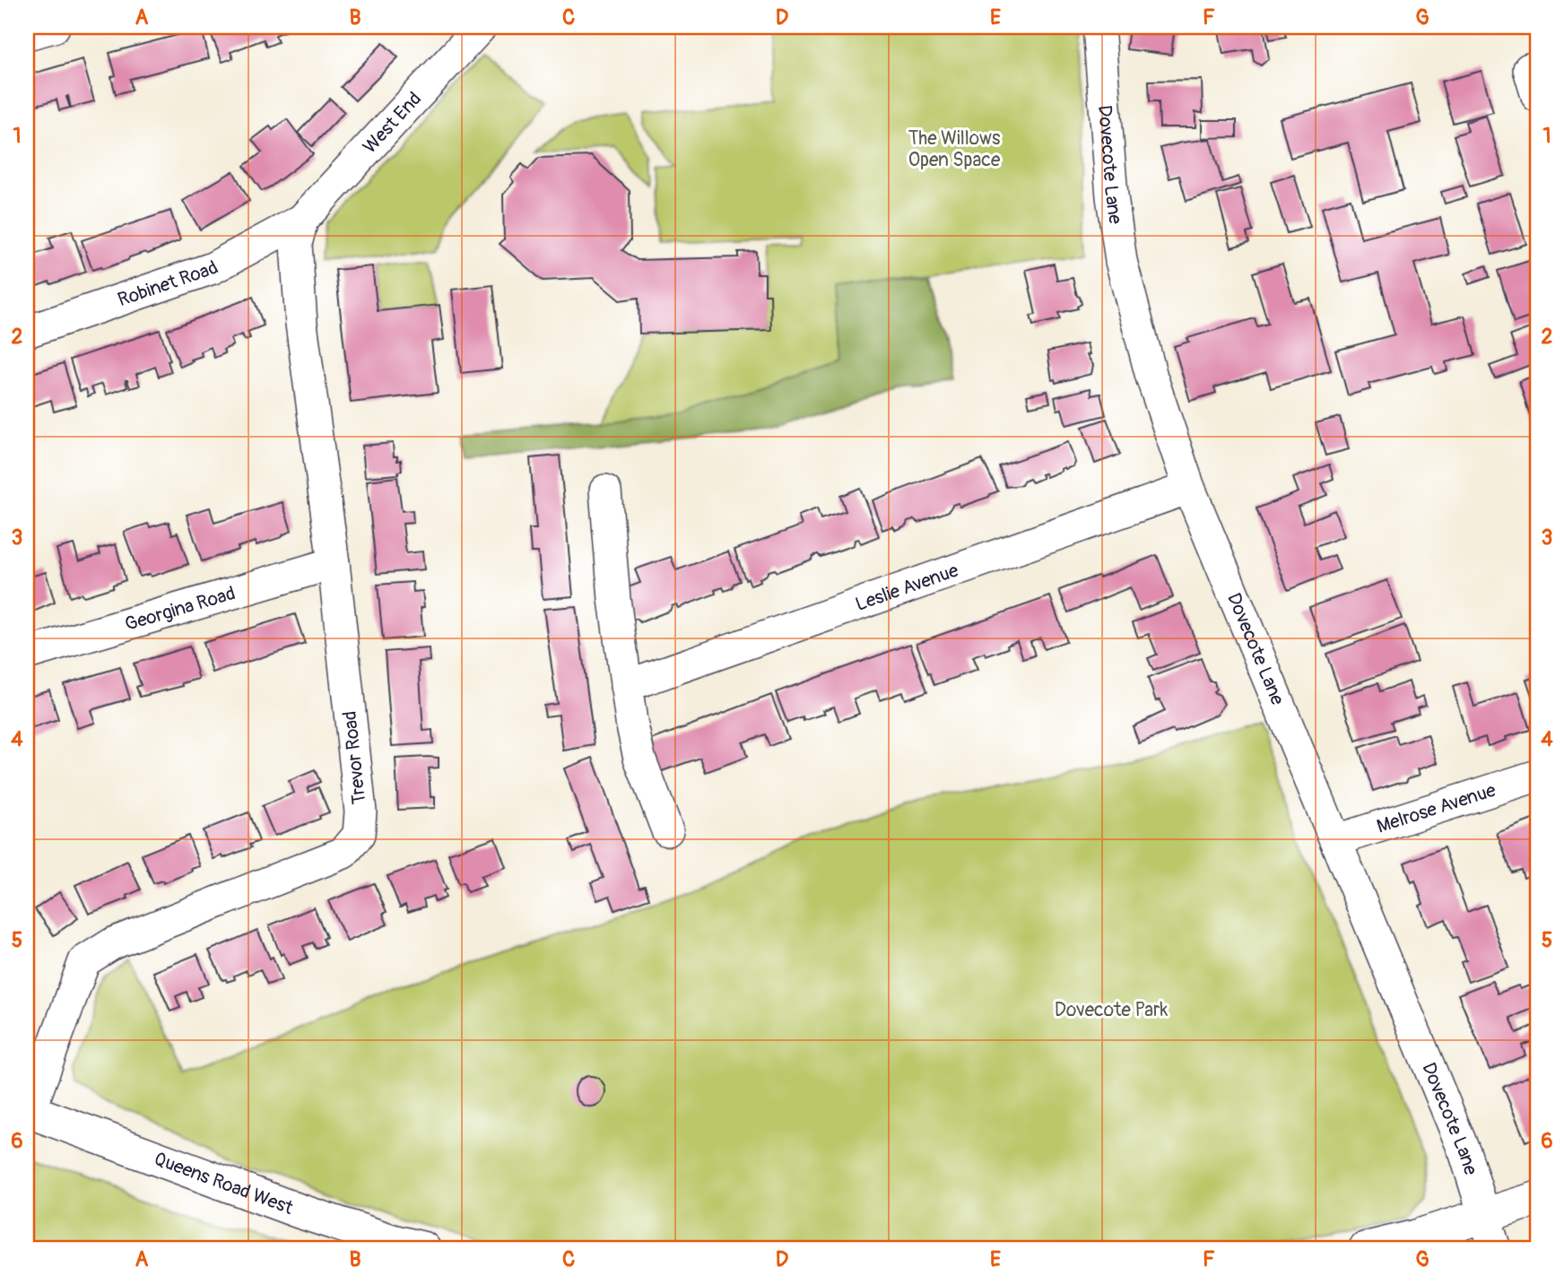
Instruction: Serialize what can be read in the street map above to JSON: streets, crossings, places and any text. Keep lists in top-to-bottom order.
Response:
{
  "streets": {
    "main road": ["Queens Road West"],
    "street": [
      "West End",
      "Dovecote Lane",
      "Robinet Road",
      "Leslie Avenue",
      "Georgina Road",
      "Trevor Road",
      "Melrose Avenue"
    ]
  },
  "crossings": [
    ["West End", "Robinet Road"],
    ["West End", "Trevor Road"],
    ["Dovecote Lane", "Leslie Avenue"],
    ["Dovecote Lane", "Melrose Avenue"],
    ["Robinet Road", "Trevor Road"],
    ["Georgina Road", "Trevor Road"],
    ["Trevor Road", "Queens Road West"]
  ],
  "parks": ["The Willows Open Space", "Dovecote Park"],
  "grid": {
    "columns": [
      "A",
      "B",
      "C",
      "D",
      "E",
      "F",
      "G"
    ],
    "rows": [
      "1",
      "2",
      "3",
      "4",
      "5",
      "6"
    ]
  }
}
